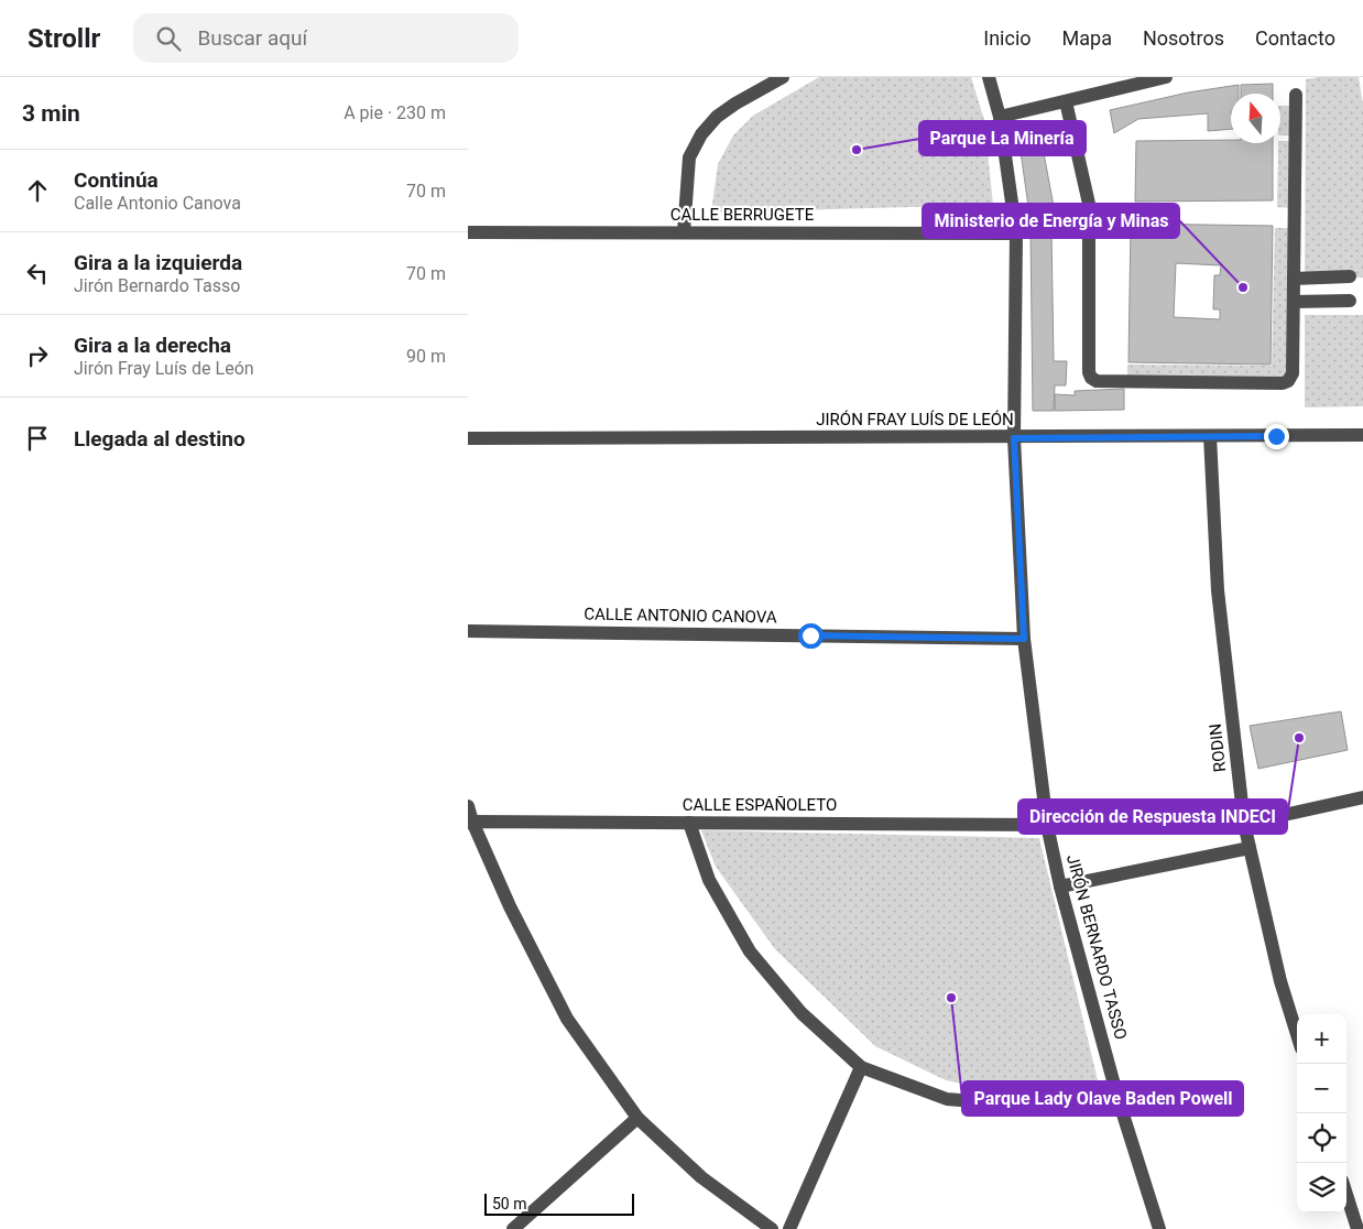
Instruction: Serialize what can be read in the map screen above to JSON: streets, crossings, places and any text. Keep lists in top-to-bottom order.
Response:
{
  "streets": {
    "street": [
      "CALLE BERRUGETE",
      "JIRÓN FRAY LUÍS DE LEÓN",
      "CALLE ANTONIO CANOVA",
      "RODIN",
      "CALLE ESPAÑOLETO",
      "JIRÓN BERNARDO TASSO"
    ]
  },
  "crossings": [
    ["CALLE BERRUGETE", "JIRÓN BERNARDO TASSO"],
    ["JIRÓN FRAY LUÍS DE LEÓN", "RODIN"],
    ["JIRÓN FRAY LUÍS DE LEÓN", "JIRÓN BERNARDO TASSO"],
    ["CALLE ANTONIO CANOVA", "JIRÓN BERNARDO TASSO"],
    ["CALLE ESPAÑOLETO", "JIRÓN BERNARDO TASSO"]
  ],
  "places": [
    "Parque La Minería",
    "Ministerio de Energía y Minas",
    "Dirección de Respuesta INDECI",
    "Parque Lady Olave Baden Powell"
  ],
  "scale_bar": "50 m",
  "north": "top",
  "page": {
    "header": "Strollr",
    "search": "Buscar aquí",
    "nav": [
      "Inicio",
      "Mapa",
      "Nosotros",
      "Contacto"
    ],
    "heading": ["3 min", "A pie · 230 m"],
    "list": [
      ["Continúa", "Calle Antonio Canova", "70 m"],
      ["Gira a la izquierda", "Jirón Bernardo Tasso", "70 m"],
      ["Gira a la derecha", "Jirón Fray Luís de León", "90 m"],
      "Llegada al destino"
    ],
    "map_buttons": ["+", "−"],
    "scale": "50 m"
  }
}
